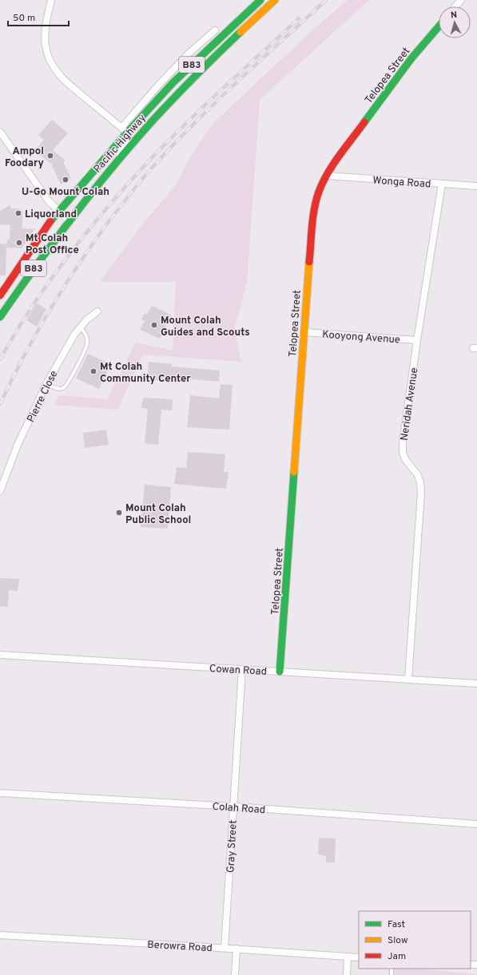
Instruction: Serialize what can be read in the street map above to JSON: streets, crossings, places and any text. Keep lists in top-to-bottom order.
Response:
{
  "streets": {
    "main road": ["B83", "Telopea Street", "Pacific Highway"],
    "street": [
      "Wonga Road",
      "Kooyong Avenue",
      "Pierre Close",
      "Neridah Avenue",
      "Cowan Road",
      "Colah Road",
      "Gray Street",
      "Berowra Road"
    ]
  },
  "crossings": [
    ["Telopea Street", "Wonga Road"],
    ["Telopea Street", "Kooyong Avenue"],
    ["Telopea Street", "Cowan Road"],
    ["Wonga Road", "Neridah Avenue"],
    ["Kooyong Avenue", "Neridah Avenue"],
    ["Neridah Avenue", "Cowan Road"],
    ["Cowan Road", "Gray Street"],
    ["Colah Road", "Gray Street"],
    ["Gray Street", "Berowra Road"]
  ],
  "places": [
    "Ampol Foodary",
    "U-Go Mount Colah",
    "Liquorland",
    "Mt Colah Post Office",
    "Mount Colah Guides and Scouts",
    "Mt Colah Community Center",
    "Mount Colah Public School"
  ],
  "legend": ["Fast", "Slow", "Jam"],
  "scale_bar": "50 m",
  "north": "top"
}
